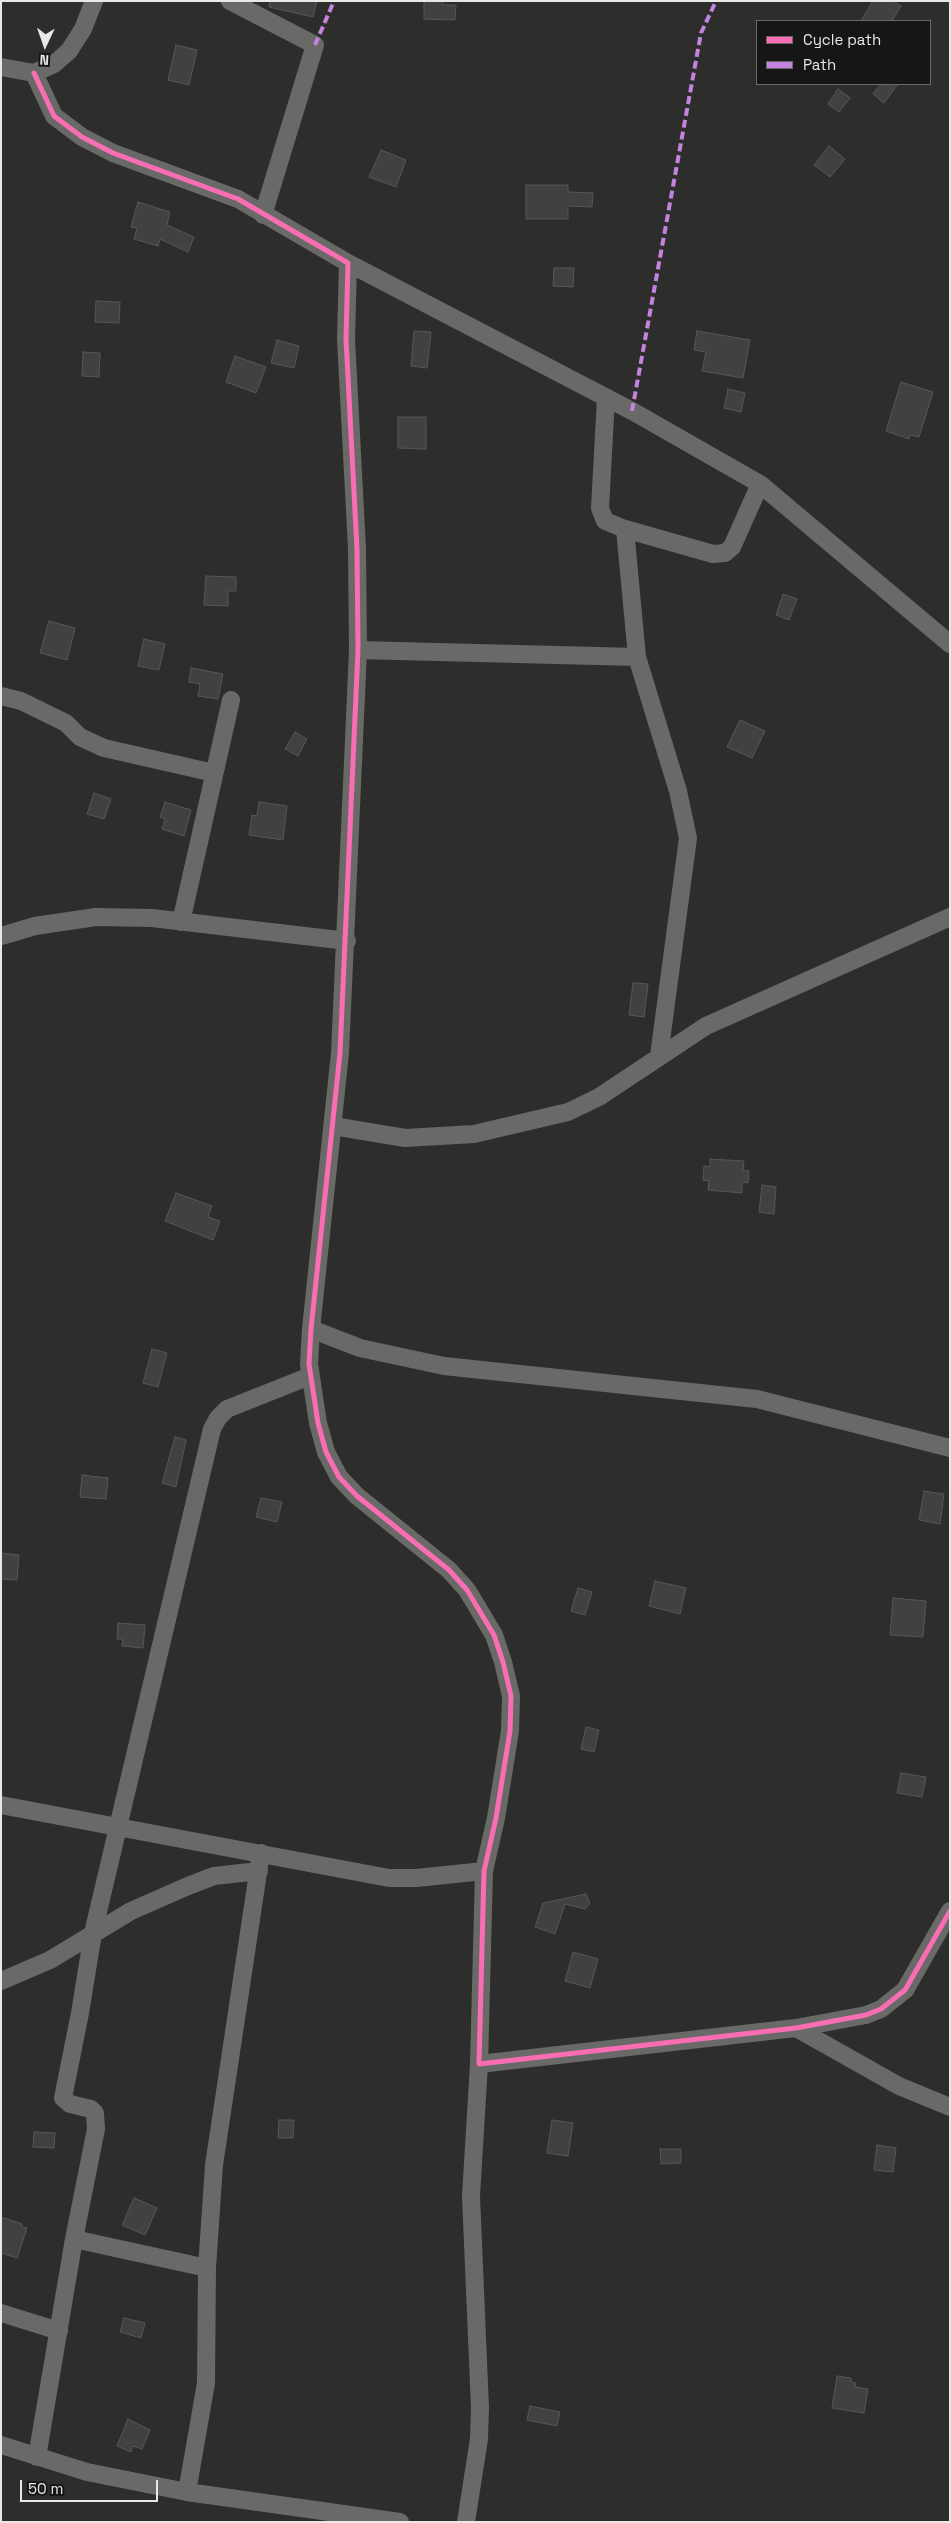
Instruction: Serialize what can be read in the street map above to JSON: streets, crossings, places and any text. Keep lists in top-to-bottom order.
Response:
{
  "legend": ["Cycle path", "Path"],
  "scale_bar": "50 m",
  "north": "bottom"
}
